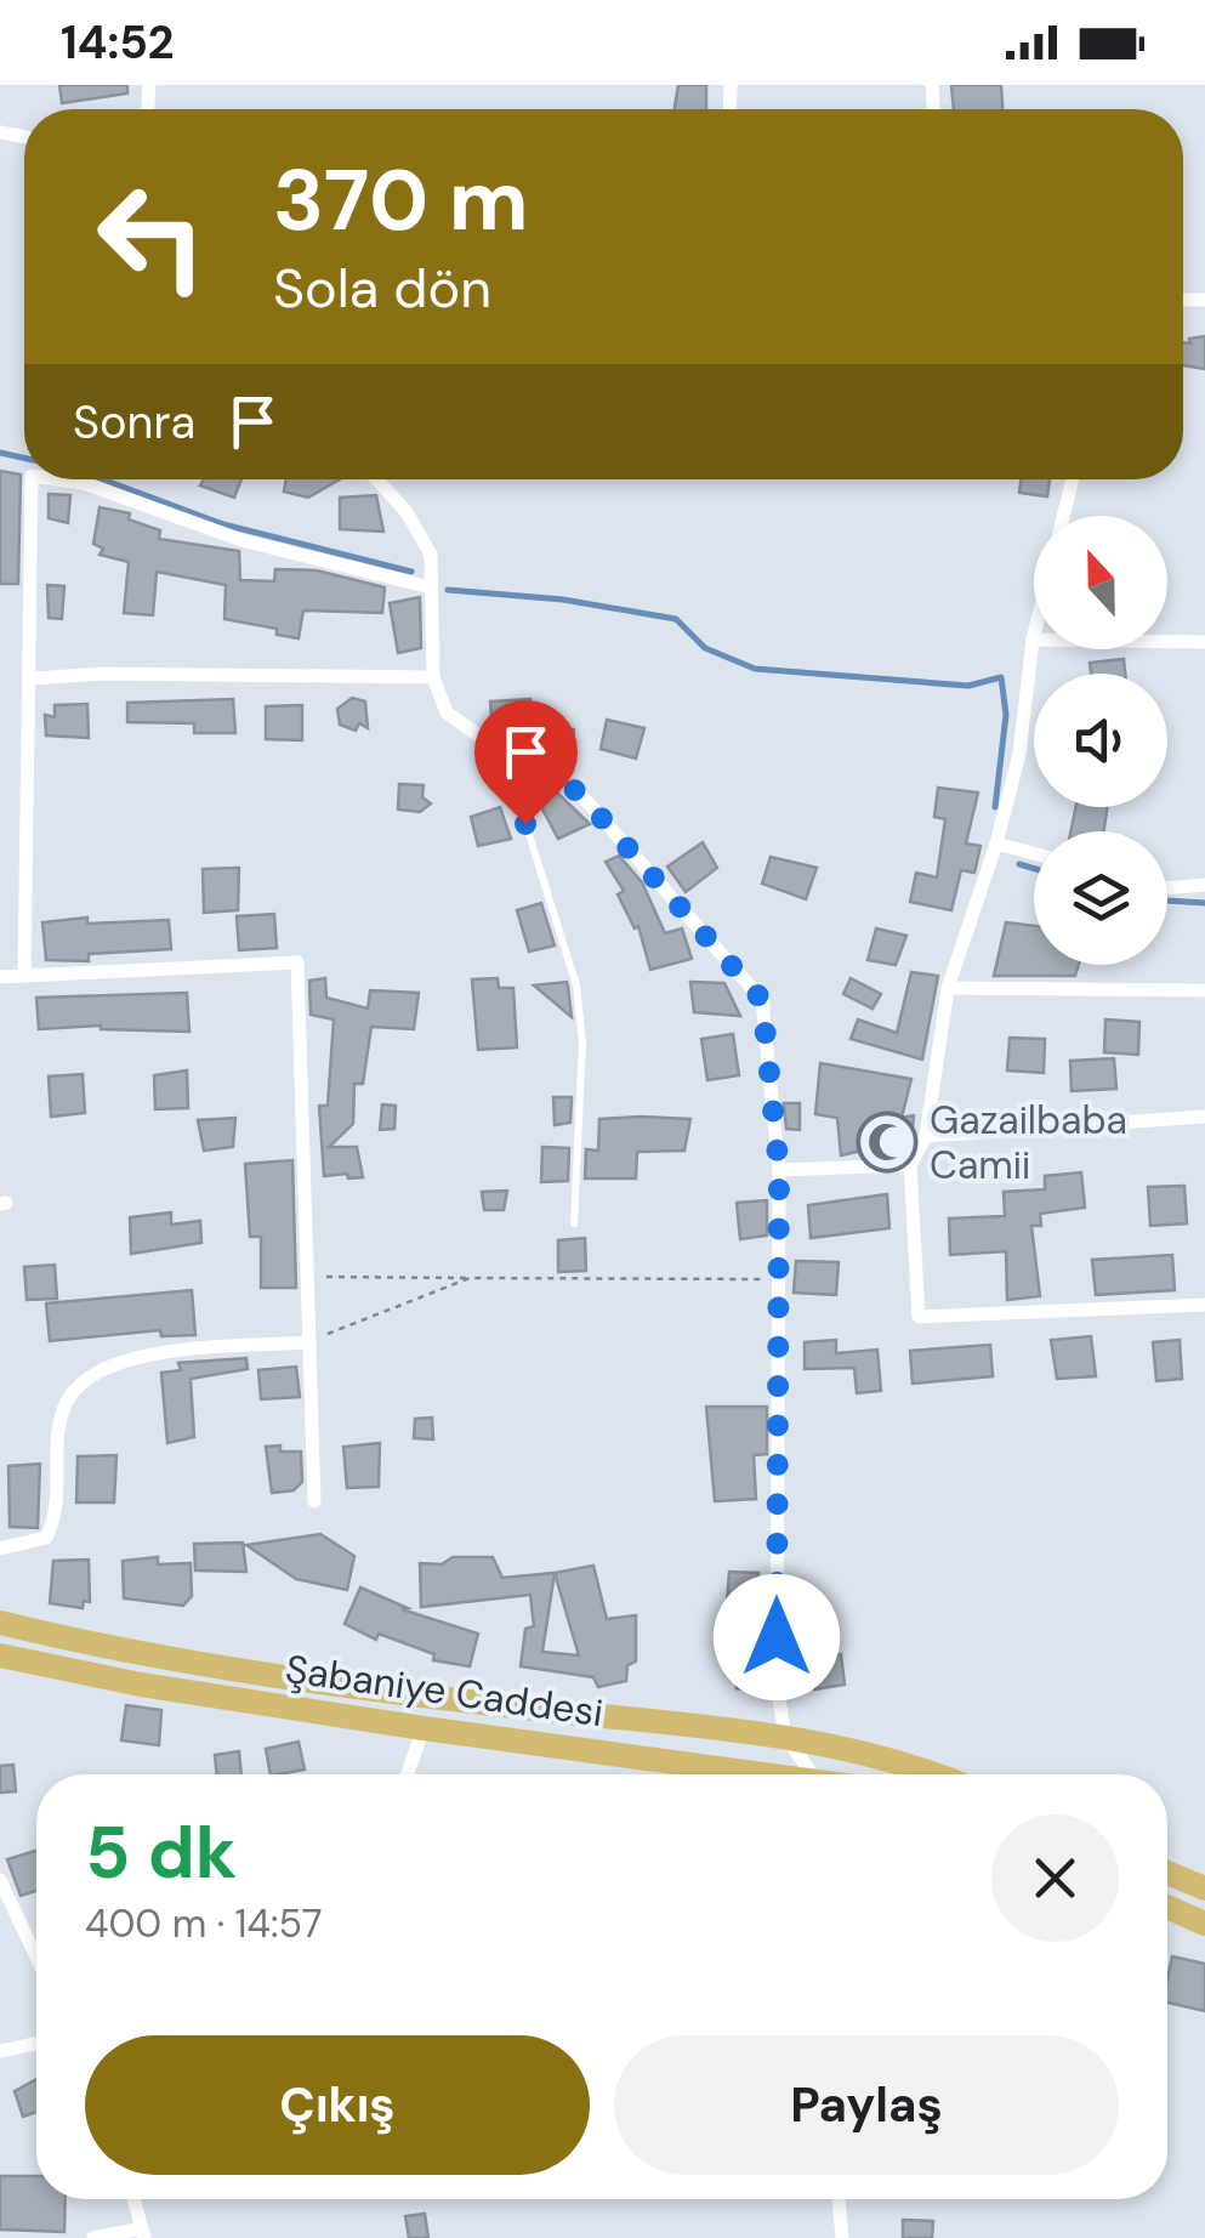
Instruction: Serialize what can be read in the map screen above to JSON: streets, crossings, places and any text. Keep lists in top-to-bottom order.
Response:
{
  "streets": {
    "highway": ["Şabaniye Caddesi"]
  },
  "places": {
    "mosque": ["Gazailbaba Camii"]
  },
  "north": "top",
  "page": {
    "status": "14:52",
    "turn": ["370 m", "Sola dön"],
    "then": "Sonra",
    "heading": ["5 dk", "400 m · 14:57"],
    "buttons": ["Çıkış", "Paylaş"]
  }
}
